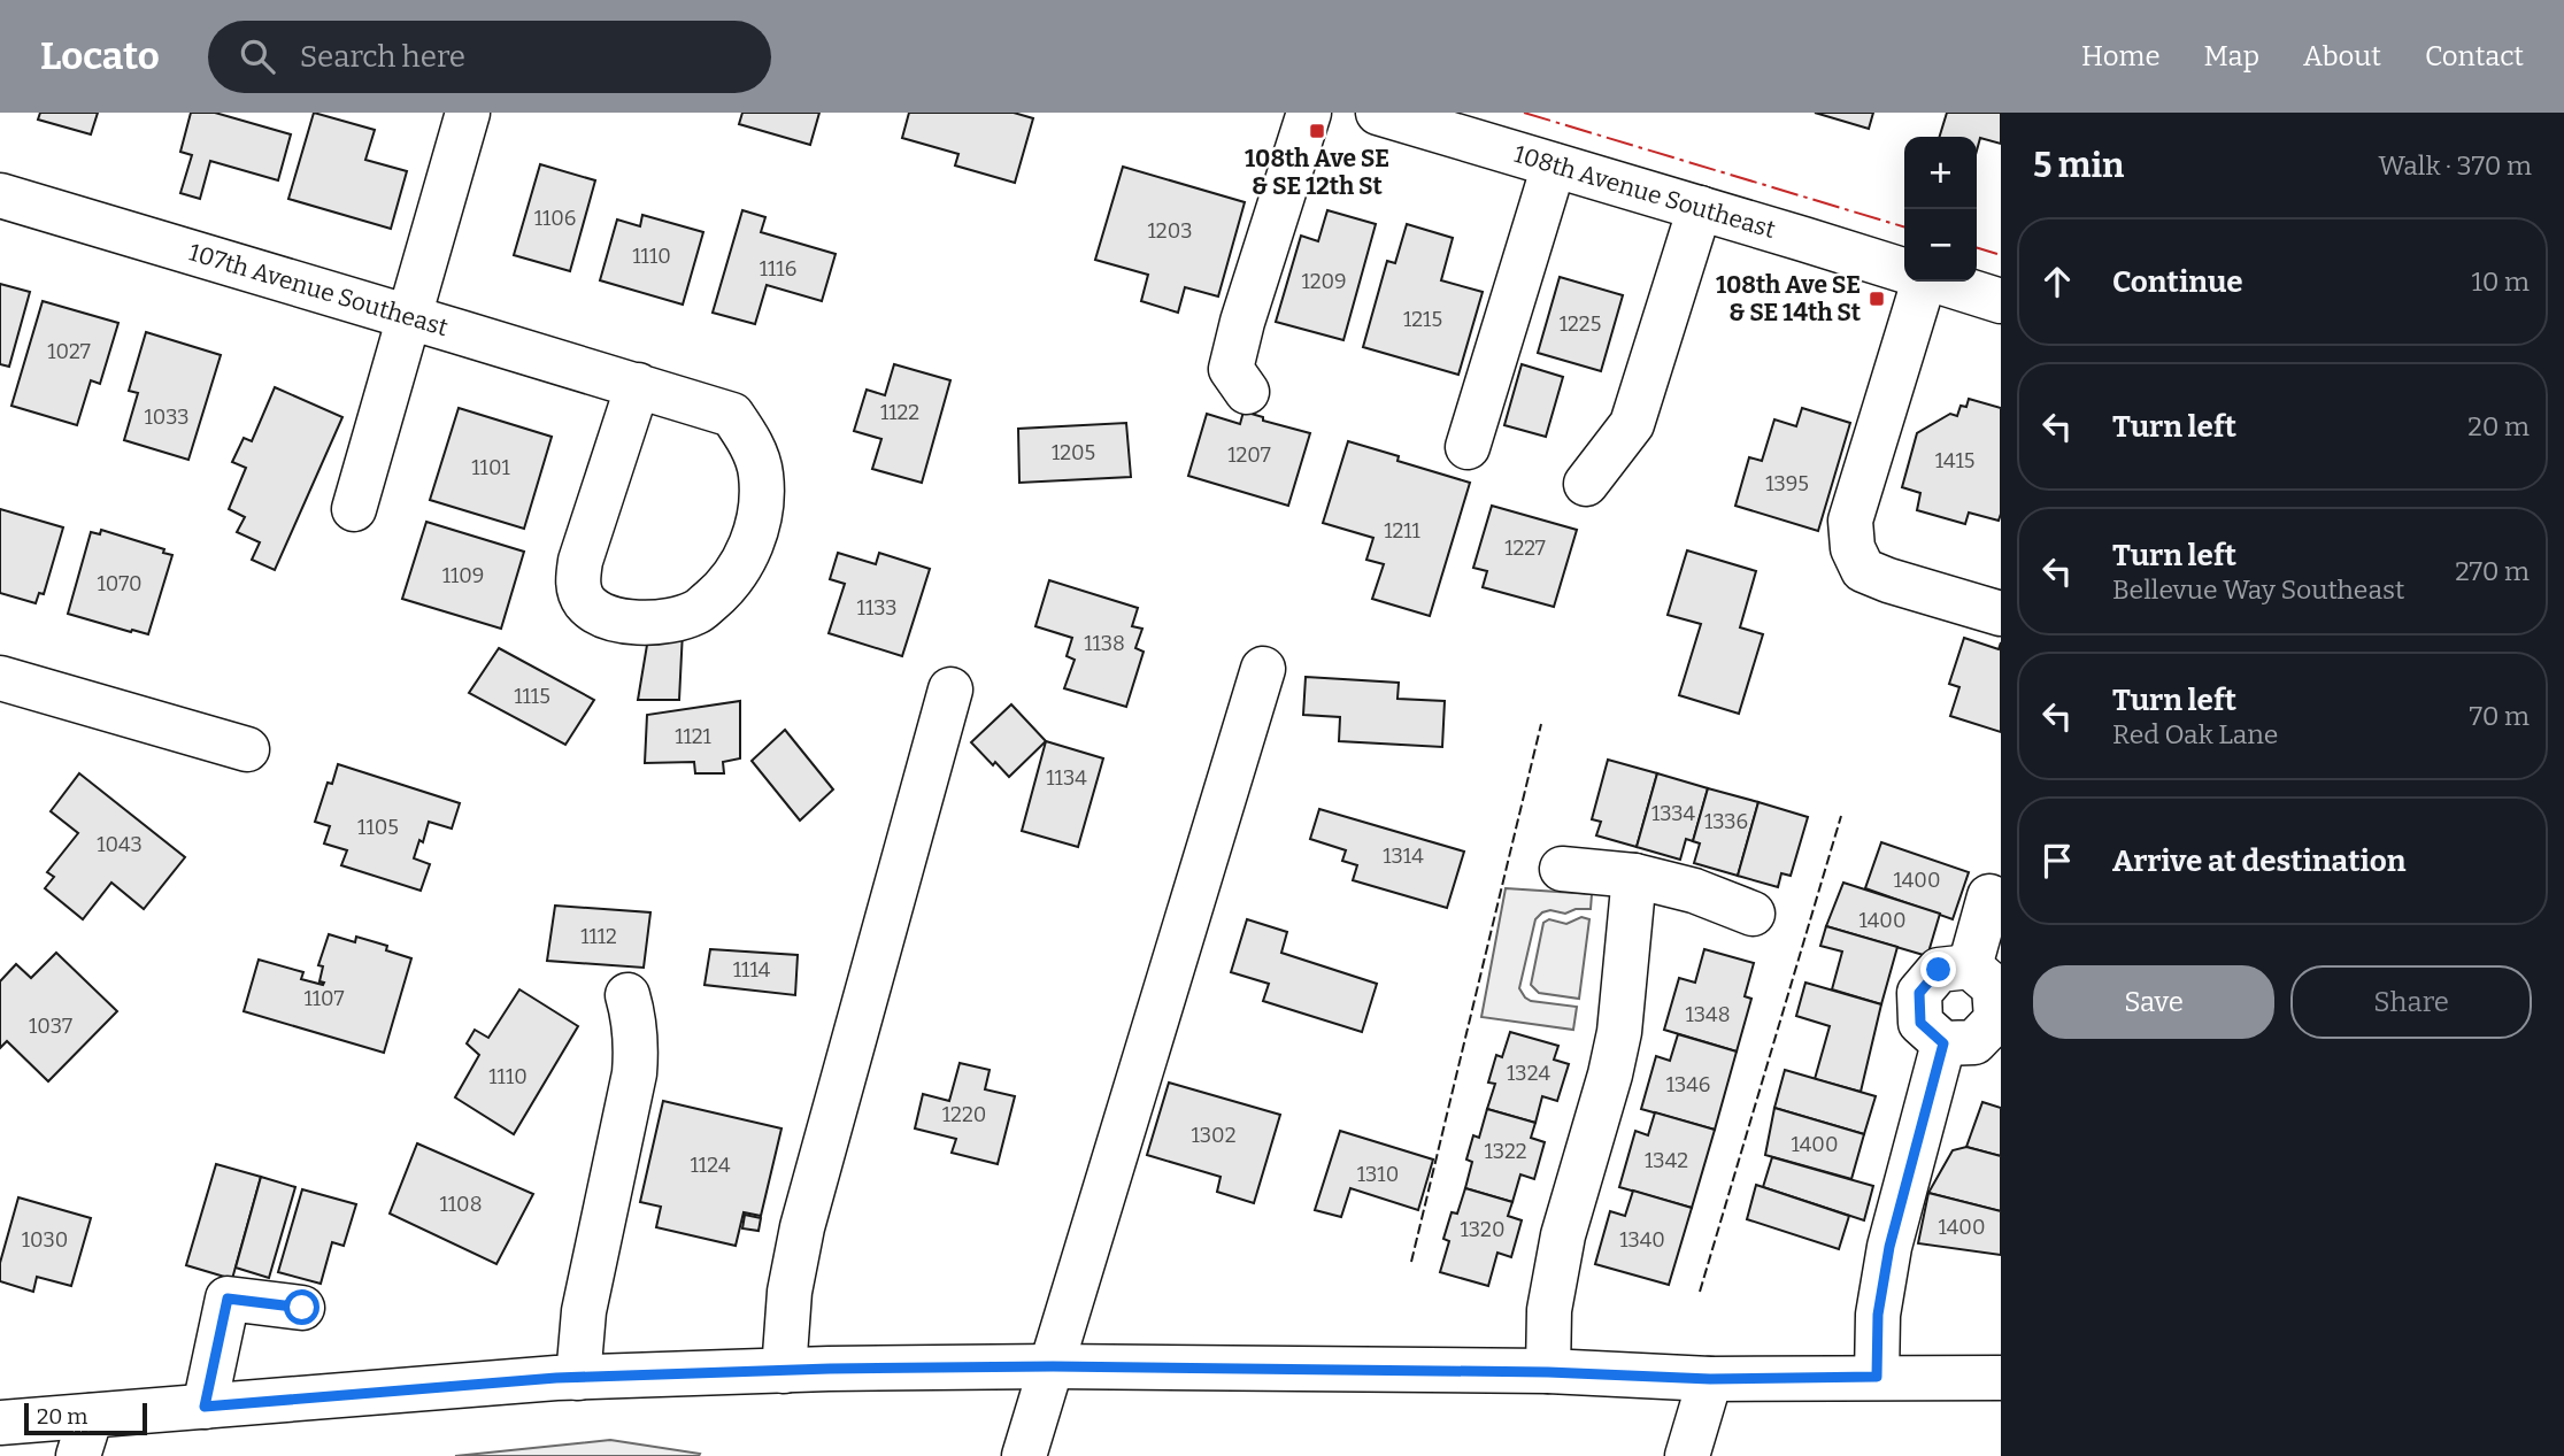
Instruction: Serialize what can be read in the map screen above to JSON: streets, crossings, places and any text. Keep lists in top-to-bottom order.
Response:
{
  "streets": {
    "street": ["108th Avenue Southeast", "107th Avenue Southeast"]
  },
  "places": {
    "transit": ["108th Ave SE & SE 12th St", "108th Ave SE & SE 14th St"]
  },
  "house_numbers": [
    "1106",
    "1203",
    "1110",
    "1116",
    "1209",
    "1215",
    "1225",
    "1027",
    "1122",
    "1033",
    "1205",
    "1207",
    "1415",
    "1101",
    "1395",
    "1211",
    "1227",
    "1109",
    "1070",
    "1133",
    "1138",
    "1115",
    "1121",
    "1134",
    "1334",
    "1336",
    "1105",
    "1043",
    "1314",
    "1400",
    "1400",
    "1112",
    "1114",
    "1107",
    "1348",
    "1037",
    "1324",
    "1110",
    "1346",
    "1220",
    "1302",
    "1400",
    "1322",
    "1342",
    "1124",
    "1310",
    "1108",
    "1400",
    "1320",
    "1030",
    "1340"
  ],
  "scale_bar": "20 m",
  "page": {
    "header": "Locato",
    "search": "Search here",
    "nav": [
      "Home",
      "Map",
      "About",
      "Contact"
    ],
    "heading": ["5 min", "Walk · 370 m"],
    "map_buttons": ["+", "−"],
    "list": [
      ["Continue", "10 m"],
      ["Turn left", "20 m"],
      ["Turn left", "Bellevue Way Southeast", "270 m"],
      ["Turn left", "Red Oak Lane", "70 m"],
      "Arrive at destination"
    ],
    "buttons": ["Save", "Share"],
    "scale": "20 m"
  }
}
